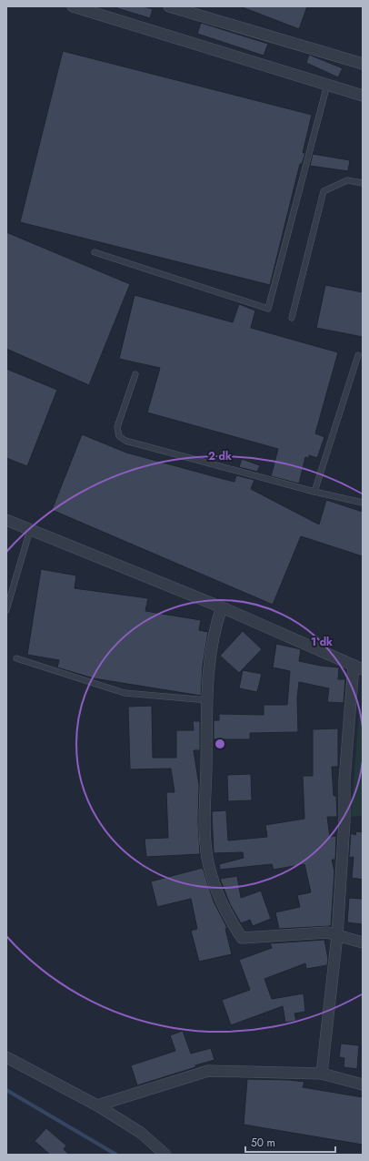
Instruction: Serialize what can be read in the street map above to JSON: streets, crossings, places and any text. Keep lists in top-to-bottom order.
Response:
{
  "scale_bar": "50 m",
  "rings": ["2 dk", "1 dk"]
}
